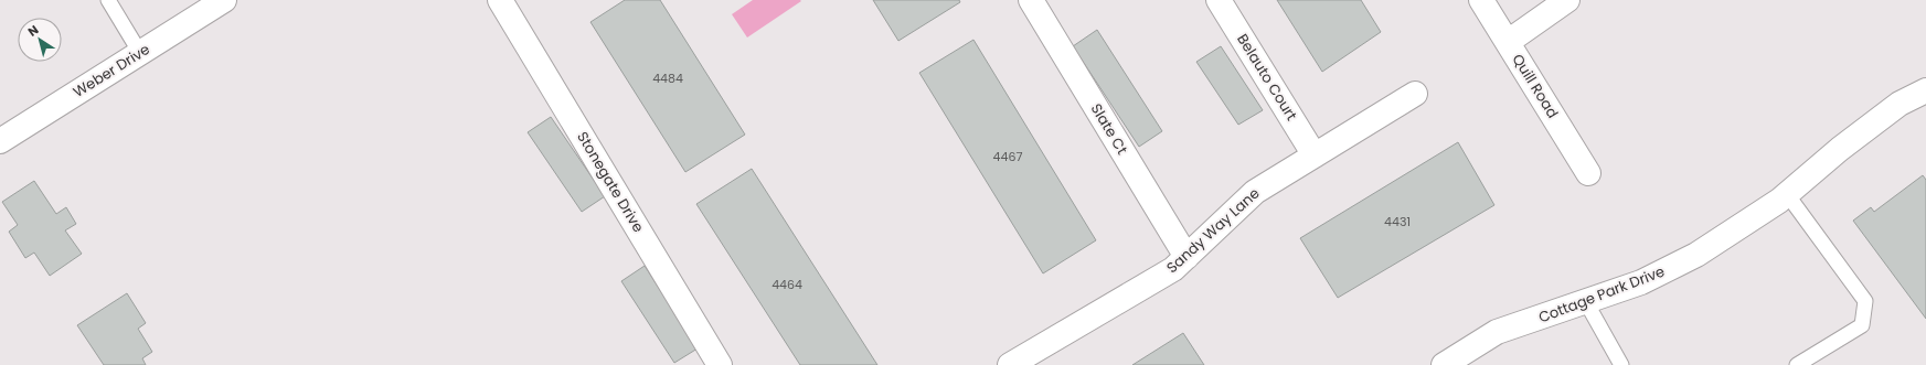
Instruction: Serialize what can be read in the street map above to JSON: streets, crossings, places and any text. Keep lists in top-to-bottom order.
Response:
{
  "streets": {
    "street": [
      "Weber Drive",
      "Belauto Court",
      "Quill Road",
      "Slate Ct",
      "Stonegate Drive",
      "Sandy Way Lane",
      "Cottage Park Drive"
    ]
  },
  "crossings": [
    ["Belauto Court", "Sandy Way Lane"],
    ["Slate Ct", "Sandy Way Lane"]
  ],
  "house_numbers": [
    "4484",
    "4467",
    "4431",
    "4464"
  ],
  "north": "top left"
}
